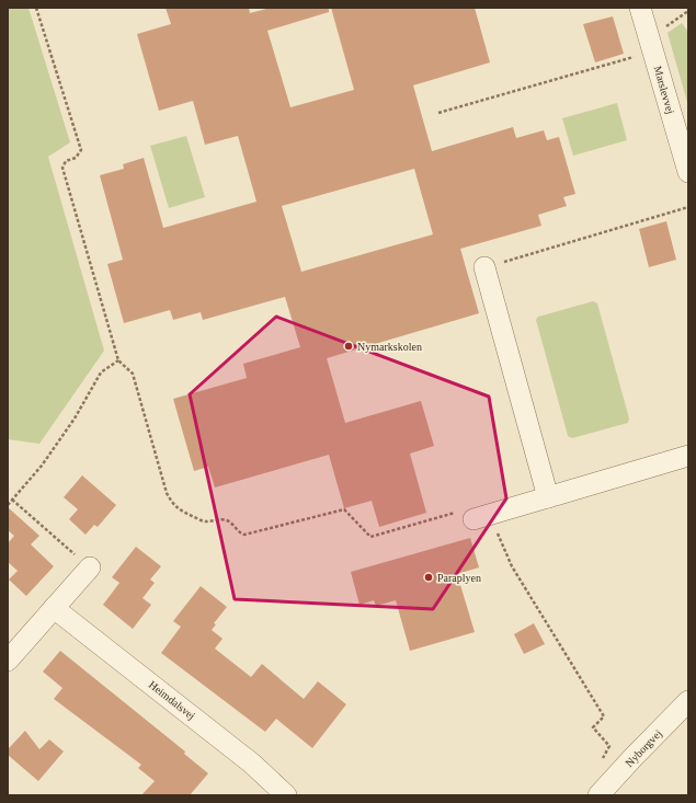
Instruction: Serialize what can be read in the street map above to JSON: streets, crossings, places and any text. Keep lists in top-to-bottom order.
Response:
{
  "streets": {
    "street": ["Marslevvej", "Heimdalsvej", "Nyborgvej"]
  },
  "places": ["Nymarkskolen", "Paraplyen"]
}
